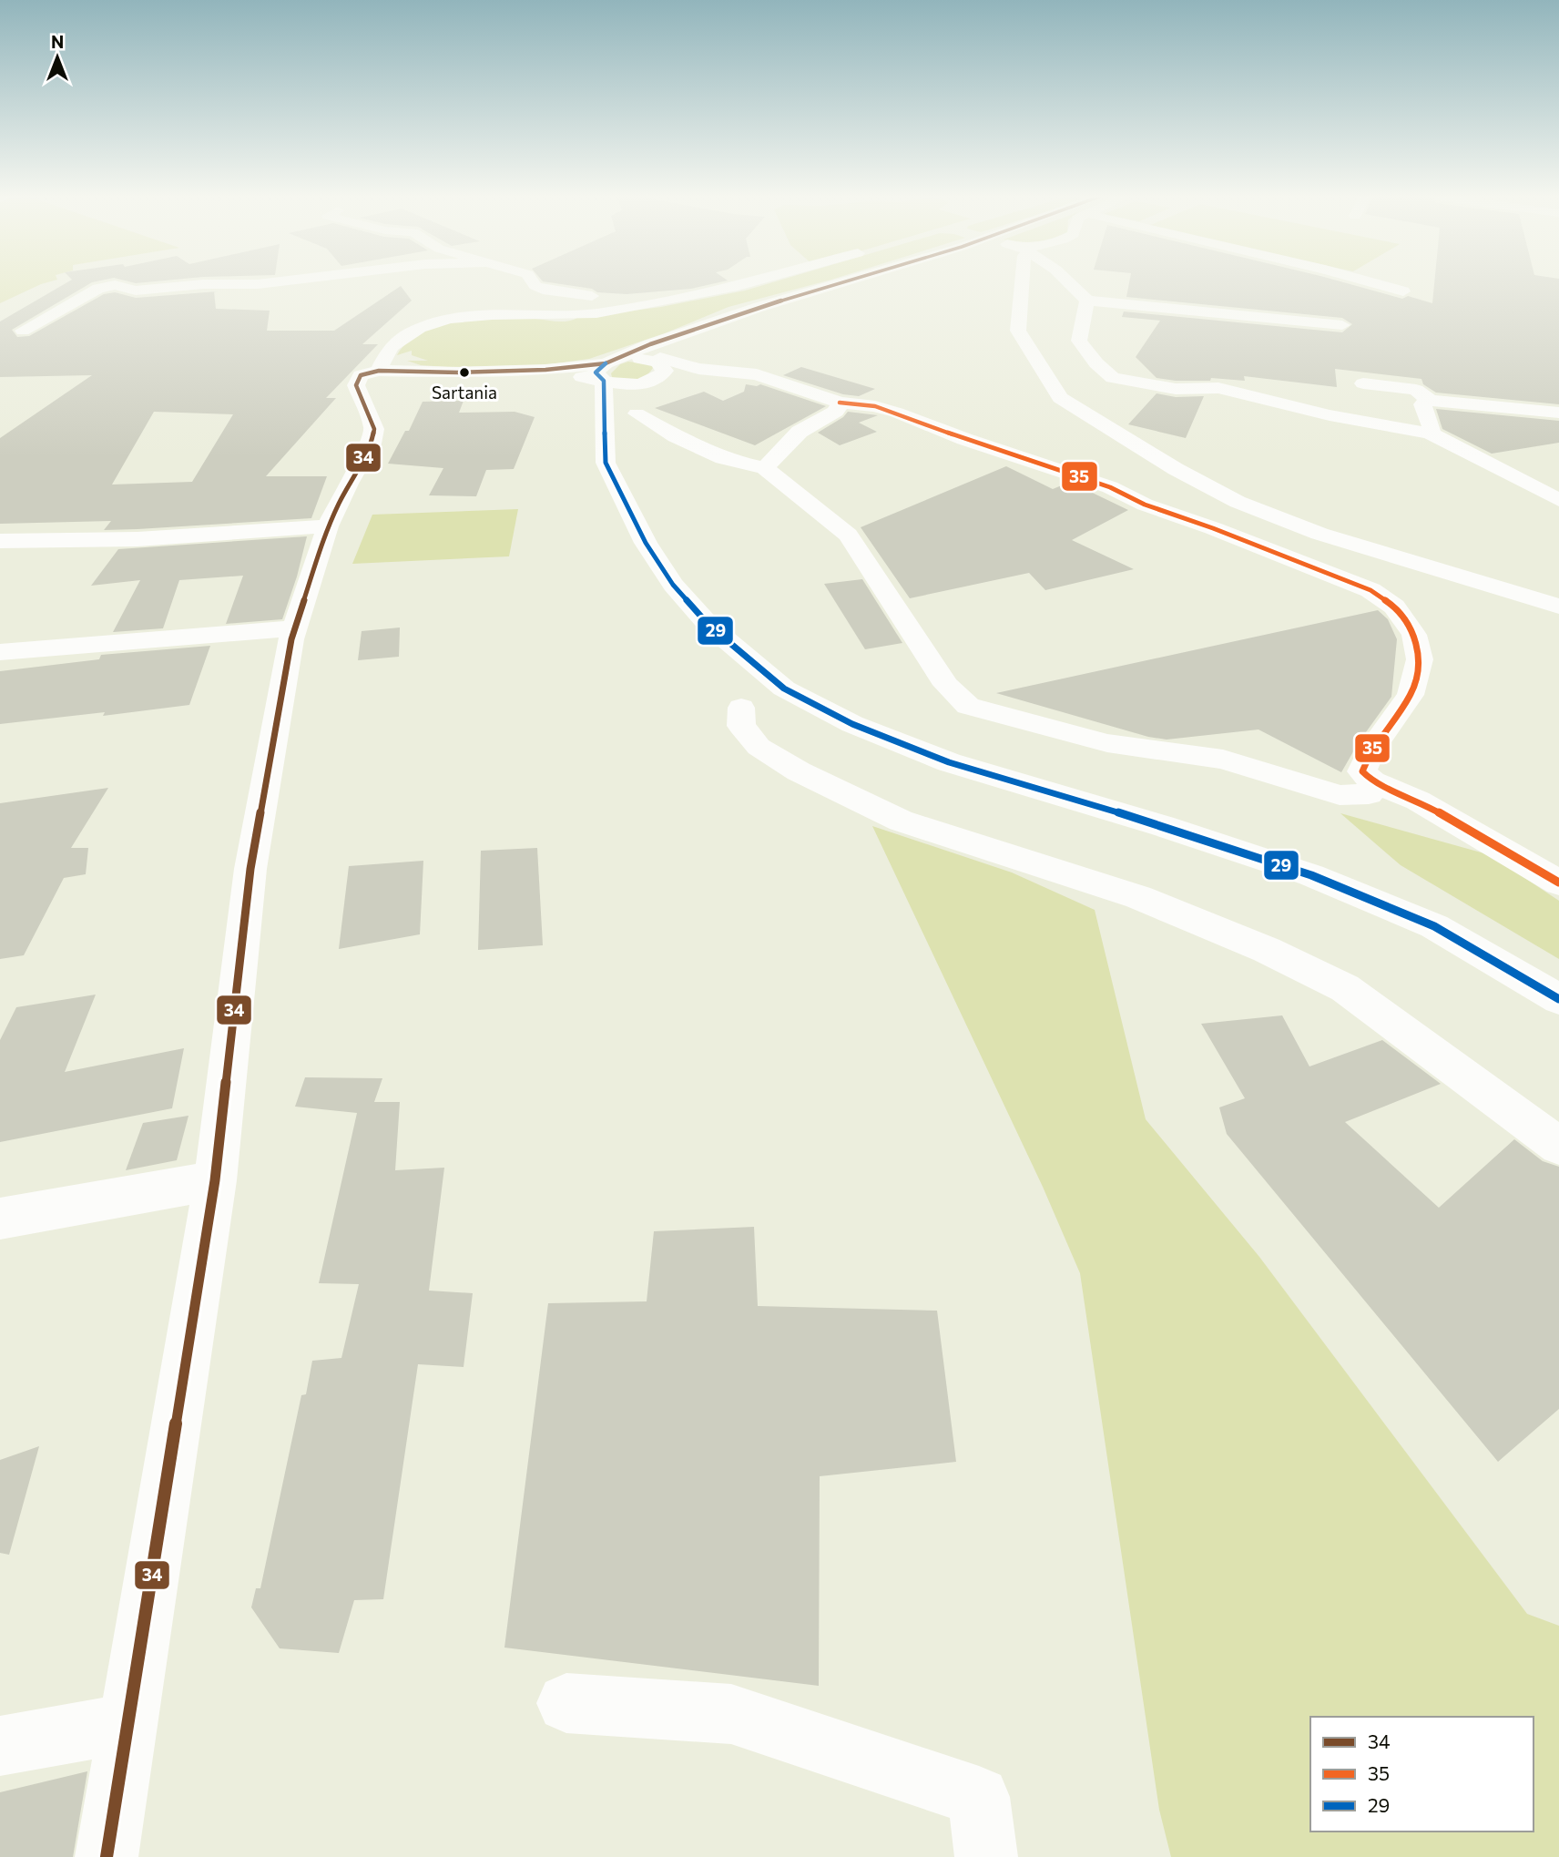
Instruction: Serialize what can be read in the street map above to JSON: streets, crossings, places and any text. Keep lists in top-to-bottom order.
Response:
{
  "places": ["Sartania"],
  "lines": ["transit line 34", "transit line 29", "transit line 35"],
  "legend": ["34", "35", "29"],
  "north": "top"
}
